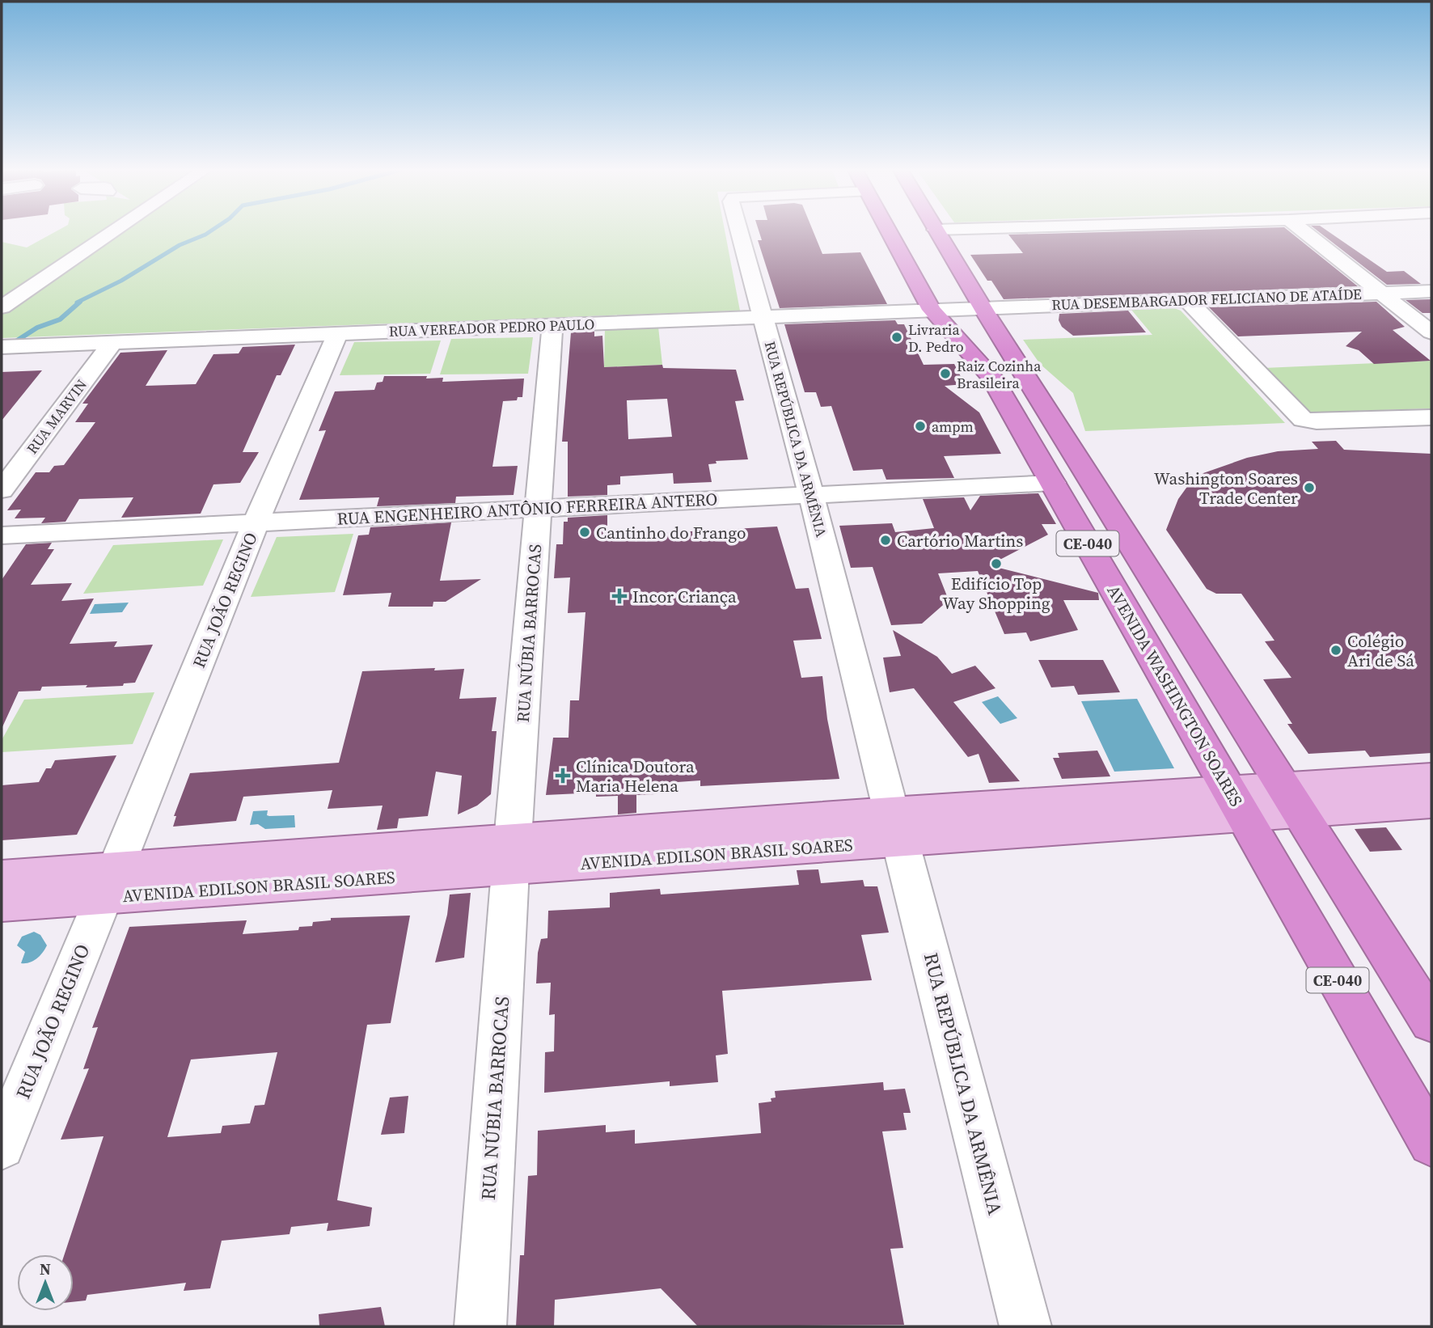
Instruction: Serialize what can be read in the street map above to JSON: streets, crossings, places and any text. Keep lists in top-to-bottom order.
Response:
{
  "streets": {
    "highway": ["CE-040", "AVENIDA WASHINGTON SOARES"],
    "main road": ["AVENIDA EDILSON BRASIL SOARES"],
    "street": [
      "RUA DESEMBARGADOR FELICIANO DE ATAÍDE",
      "RUA VEREADOR PEDRO PAULO",
      "RUA MARVIN",
      "RUA REPÚBLICA DA ARMÊNIA",
      "RUA ENGENHEIRO ANTÔNIO FERREIRA ANTERO",
      "RUA JOÃO REGINO",
      "RUA NÚBIA BARROCAS"
    ]
  },
  "crossings": [
    ["RUA DESEMBARGADOR FELICIANO DE ATAÍDE", "RUA VEREADOR PEDRO PAULO"],
    ["RUA DESEMBARGADOR FELICIANO DE ATAÍDE", "CE-040"],
    ["RUA VEREADOR PEDRO PAULO", "RUA MARVIN"],
    ["RUA VEREADOR PEDRO PAULO", "RUA REPÚBLICA DA ARMÊNIA"],
    ["RUA VEREADOR PEDRO PAULO", "CE-040"],
    ["RUA VEREADOR PEDRO PAULO", "RUA JOÃO REGINO"],
    ["RUA VEREADOR PEDRO PAULO", "RUA NÚBIA BARROCAS"],
    ["RUA VEREADOR PEDRO PAULO", "AVENIDA WASHINGTON SOARES"],
    ["RUA REPÚBLICA DA ARMÊNIA", "RUA ENGENHEIRO ANTÔNIO FERREIRA ANTERO"],
    ["RUA REPÚBLICA DA ARMÊNIA", "AVENIDA EDILSON BRASIL SOARES"],
    ["RUA ENGENHEIRO ANTÔNIO FERREIRA ANTERO", "RUA JOÃO REGINO"],
    ["RUA ENGENHEIRO ANTÔNIO FERREIRA ANTERO", "RUA NÚBIA BARROCAS"],
    ["RUA ENGENHEIRO ANTÔNIO FERREIRA ANTERO", "AVENIDA WASHINGTON SOARES"],
    ["CE-040", "AVENIDA EDILSON BRASIL SOARES"],
    ["RUA JOÃO REGINO", "AVENIDA EDILSON BRASIL SOARES"],
    ["RUA NÚBIA BARROCAS", "AVENIDA EDILSON BRASIL SOARES"],
    ["AVENIDA WASHINGTON SOARES", "AVENIDA EDILSON BRASIL SOARES"]
  ],
  "places": {
    "other": [
      "Livraria D. Pedro",
      "Raiz Cozinha Brasileira",
      "ampm",
      "Washington Soares Trade Center",
      "Cantinho do Frango",
      "Cartório Martins",
      "Edifício Top Way Shopping",
      "Colégio Ari de Sá"
    ],
    "health": ["Incor Criança", "Clínica Doutora Maria Helena"]
  },
  "north": "top"
}
